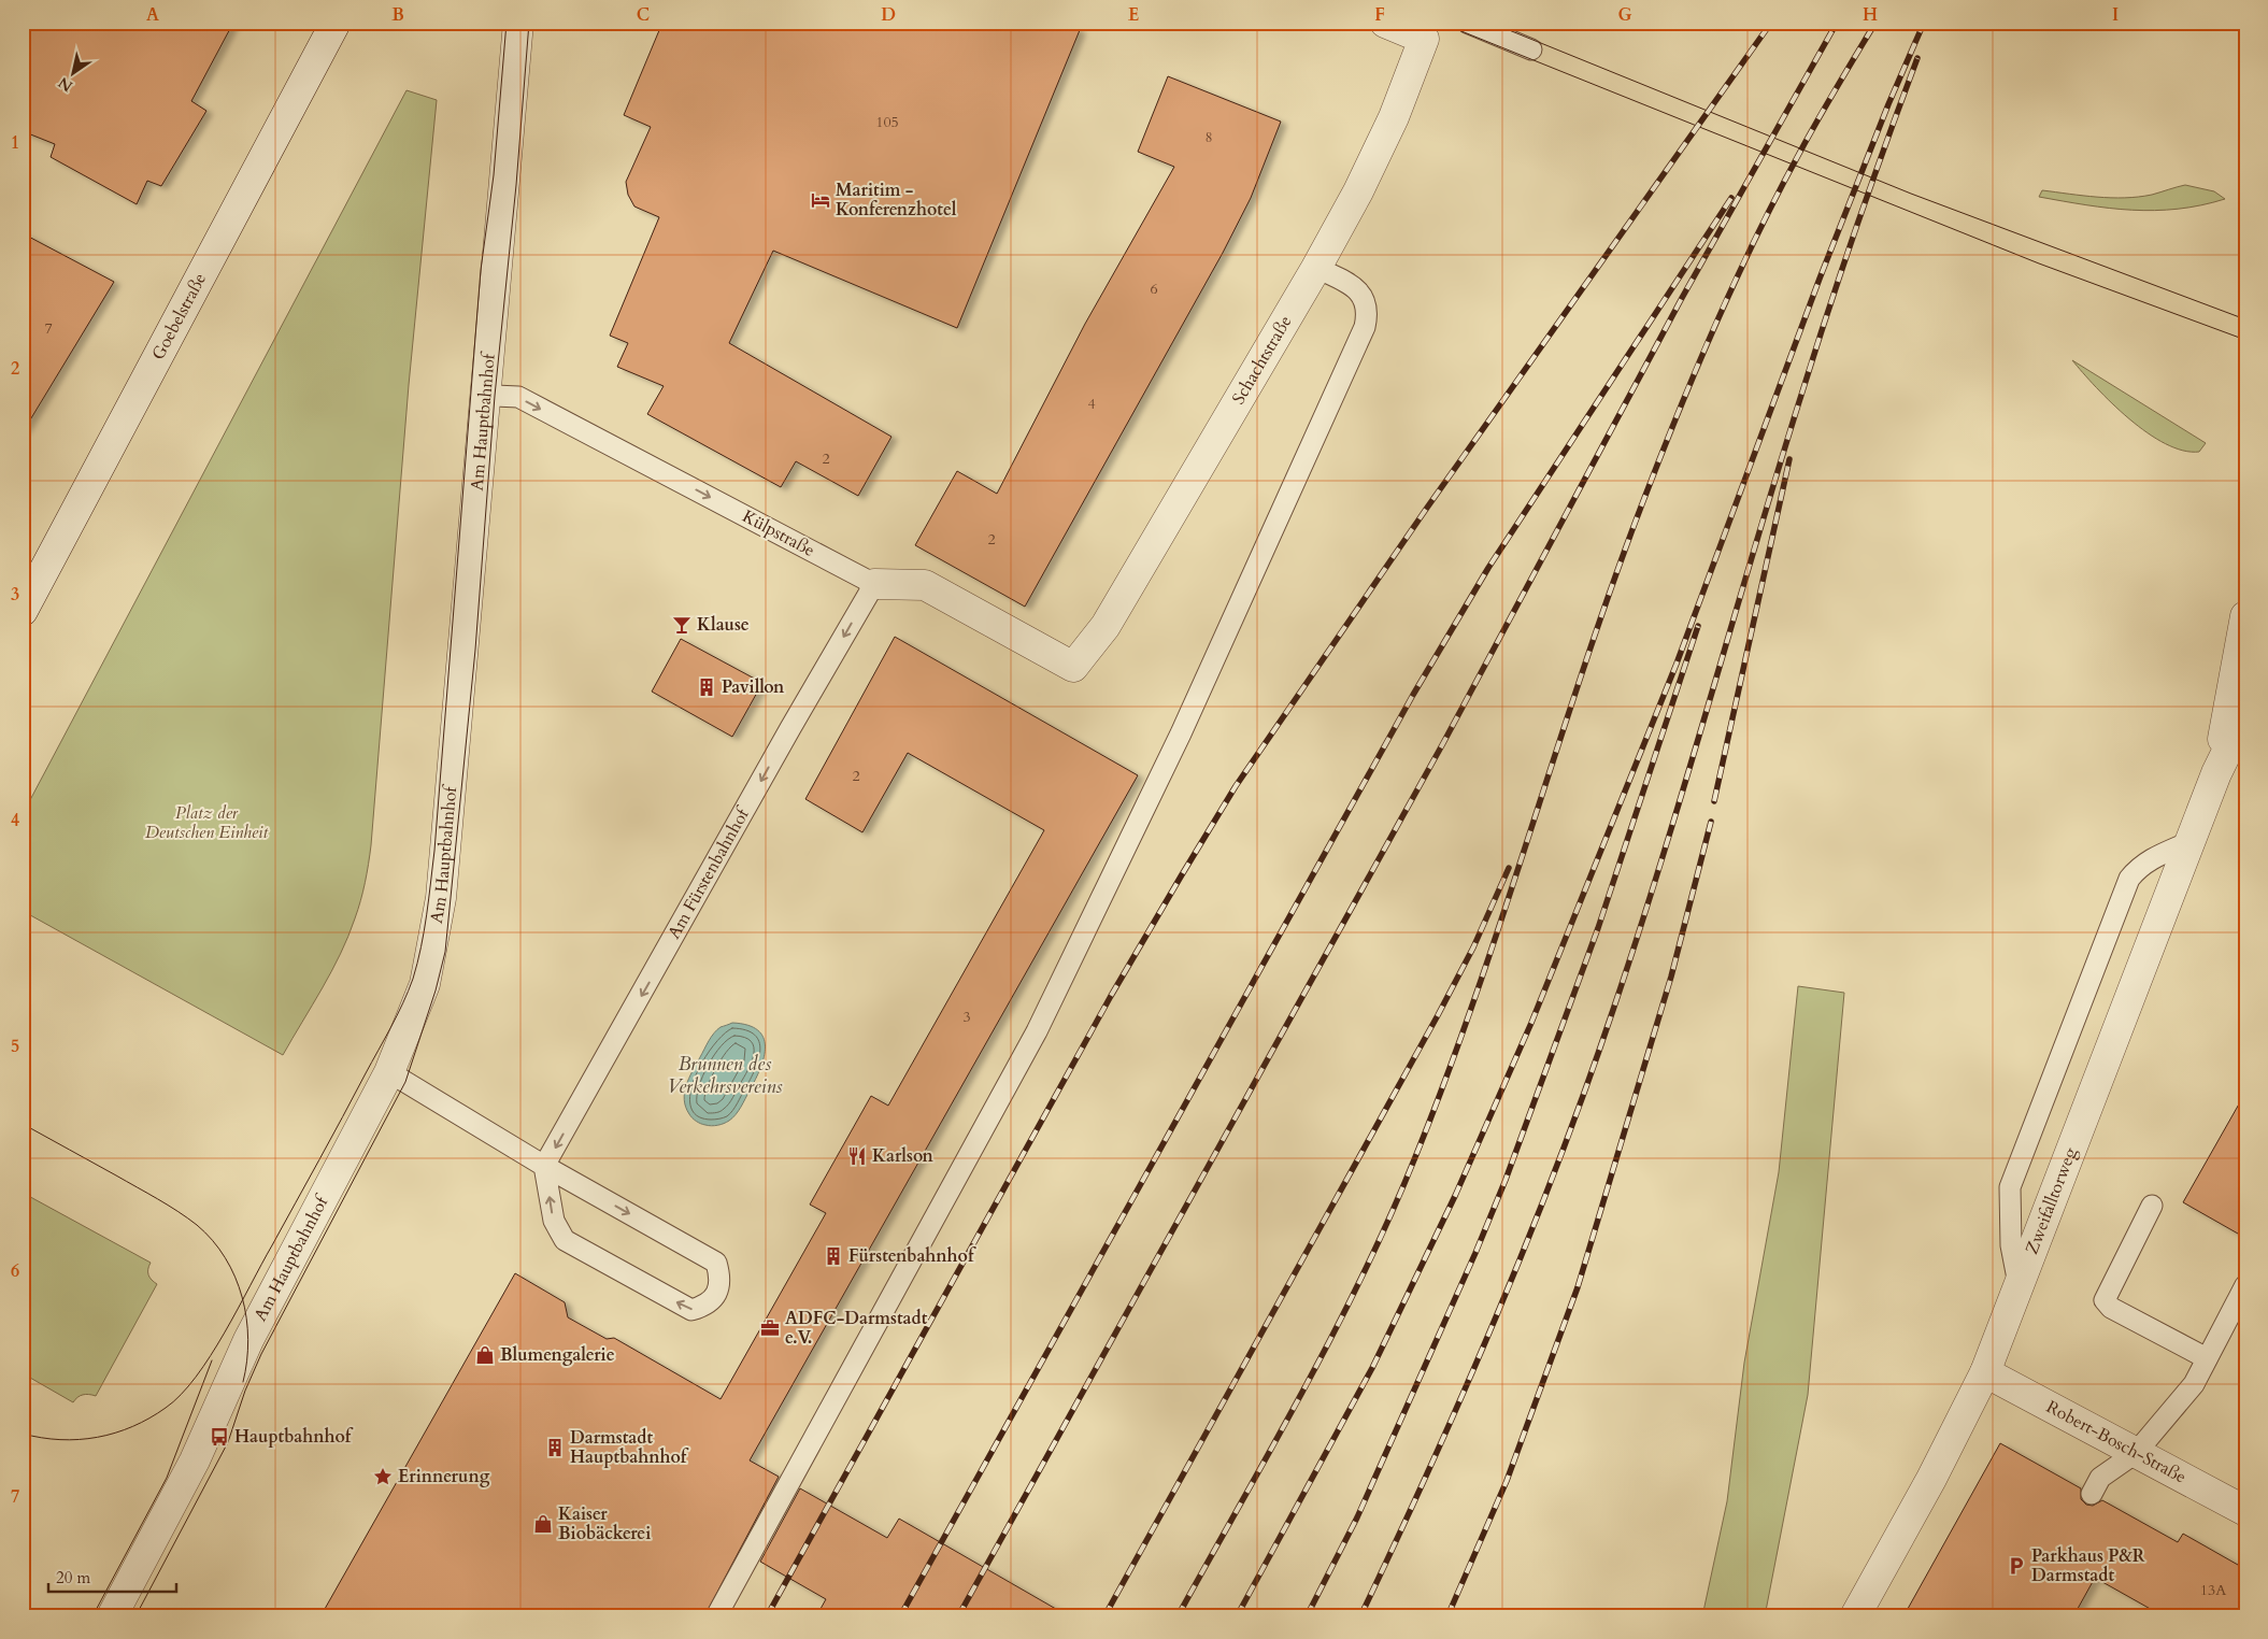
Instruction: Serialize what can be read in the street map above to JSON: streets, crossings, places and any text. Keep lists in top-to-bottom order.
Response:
{
  "streets": {
    "street": [
      "Goebelstraße",
      "Schachtstraße",
      "Am Hauptbahnhof",
      "Külpstraße",
      "Zweifalltorweg",
      "Robert-Bosch-Straße"
    ],
    "lane": ["Am Fürstenbahnhof"]
  },
  "crossings": [
    ["Schachtstraße", "Külpstraße"],
    ["Am Hauptbahnhof", "Külpstraße"],
    ["Külpstraße", "Am Fürstenbahnhof"],
    ["Zweifalltorweg", "Robert-Bosch-Straße"]
  ],
  "one_way": ["Külpstraße", "Am Fürstenbahnhof"],
  "water": ["Brunnen des Verkehrsvereins"],
  "parks": ["Platz der Deutschen Einheit"],
  "places": {
    "hotel": ["Maritim - Konferenzhotel"],
    "bar": ["Klause"],
    "building": ["Pavillon", "Fürstenbahnhof", "Darmstadt Hauptbahnhof"],
    "restaurant": ["Karlson"],
    "office": ["ADFC-Darmstadt e.V."],
    "shop": ["Blumengalerie", "Kaiser Biobäckerei"],
    "bus stop": ["Hauptbahnhof"],
    "place": ["Erinnerung"],
    "parking": ["Parkhaus P&R Darmstadt"]
  },
  "house_numbers": [
    "105",
    "8",
    "6",
    "7",
    "4",
    "2",
    "2",
    "2",
    "3",
    "13A"
  ],
  "scale_bar": "20 m",
  "north": "bottom left",
  "grid": {
    "columns": [
      "A",
      "B",
      "C",
      "D",
      "E",
      "F",
      "G",
      "H",
      "I"
    ],
    "rows": [
      "1",
      "2",
      "3",
      "4",
      "5",
      "6",
      "7"
    ]
  }
}
